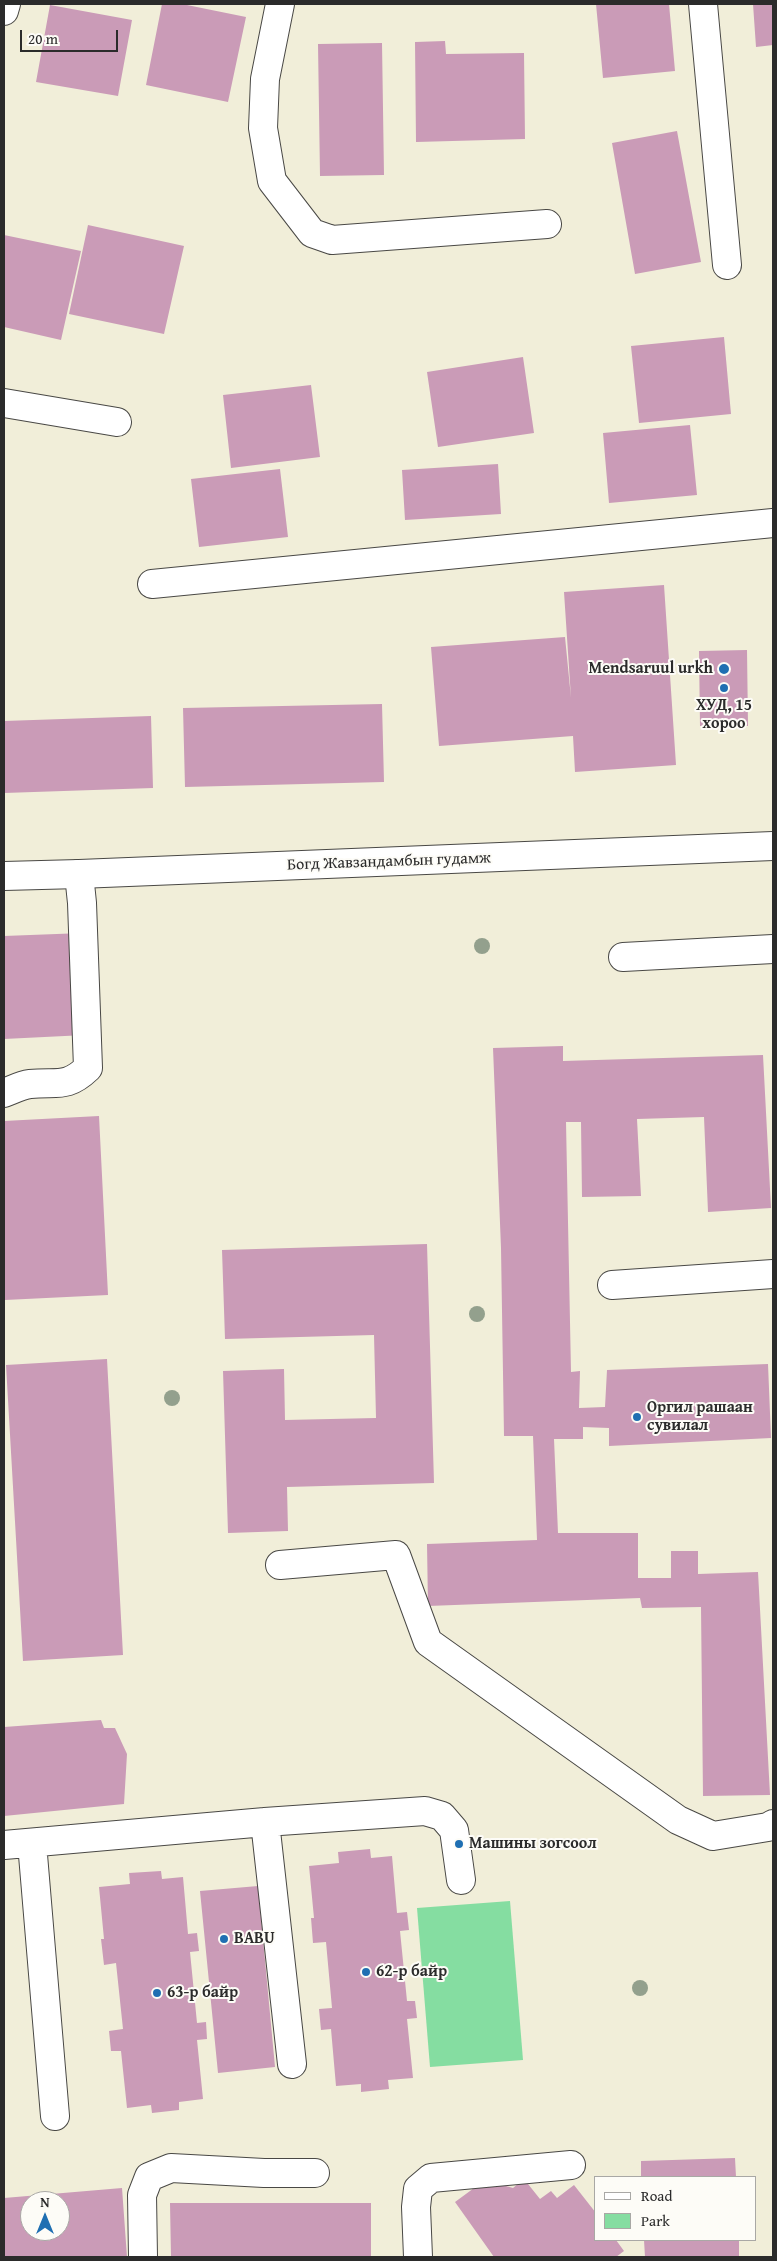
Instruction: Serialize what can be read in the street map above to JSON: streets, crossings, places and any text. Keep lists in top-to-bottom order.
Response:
{
  "streets": {
    "street": ["Богд Жавзандамбын гудамж"]
  },
  "places": [
    "Mendsaruul urkh",
    "ХУД, 15 хороо",
    "Оргил рашаан сувилал",
    "Машины зогсоол",
    "BABU",
    "62-р байр",
    "63-р байр"
  ],
  "legend": ["Road", "Park"],
  "scale_bar": "20 m",
  "north": "top"
}
